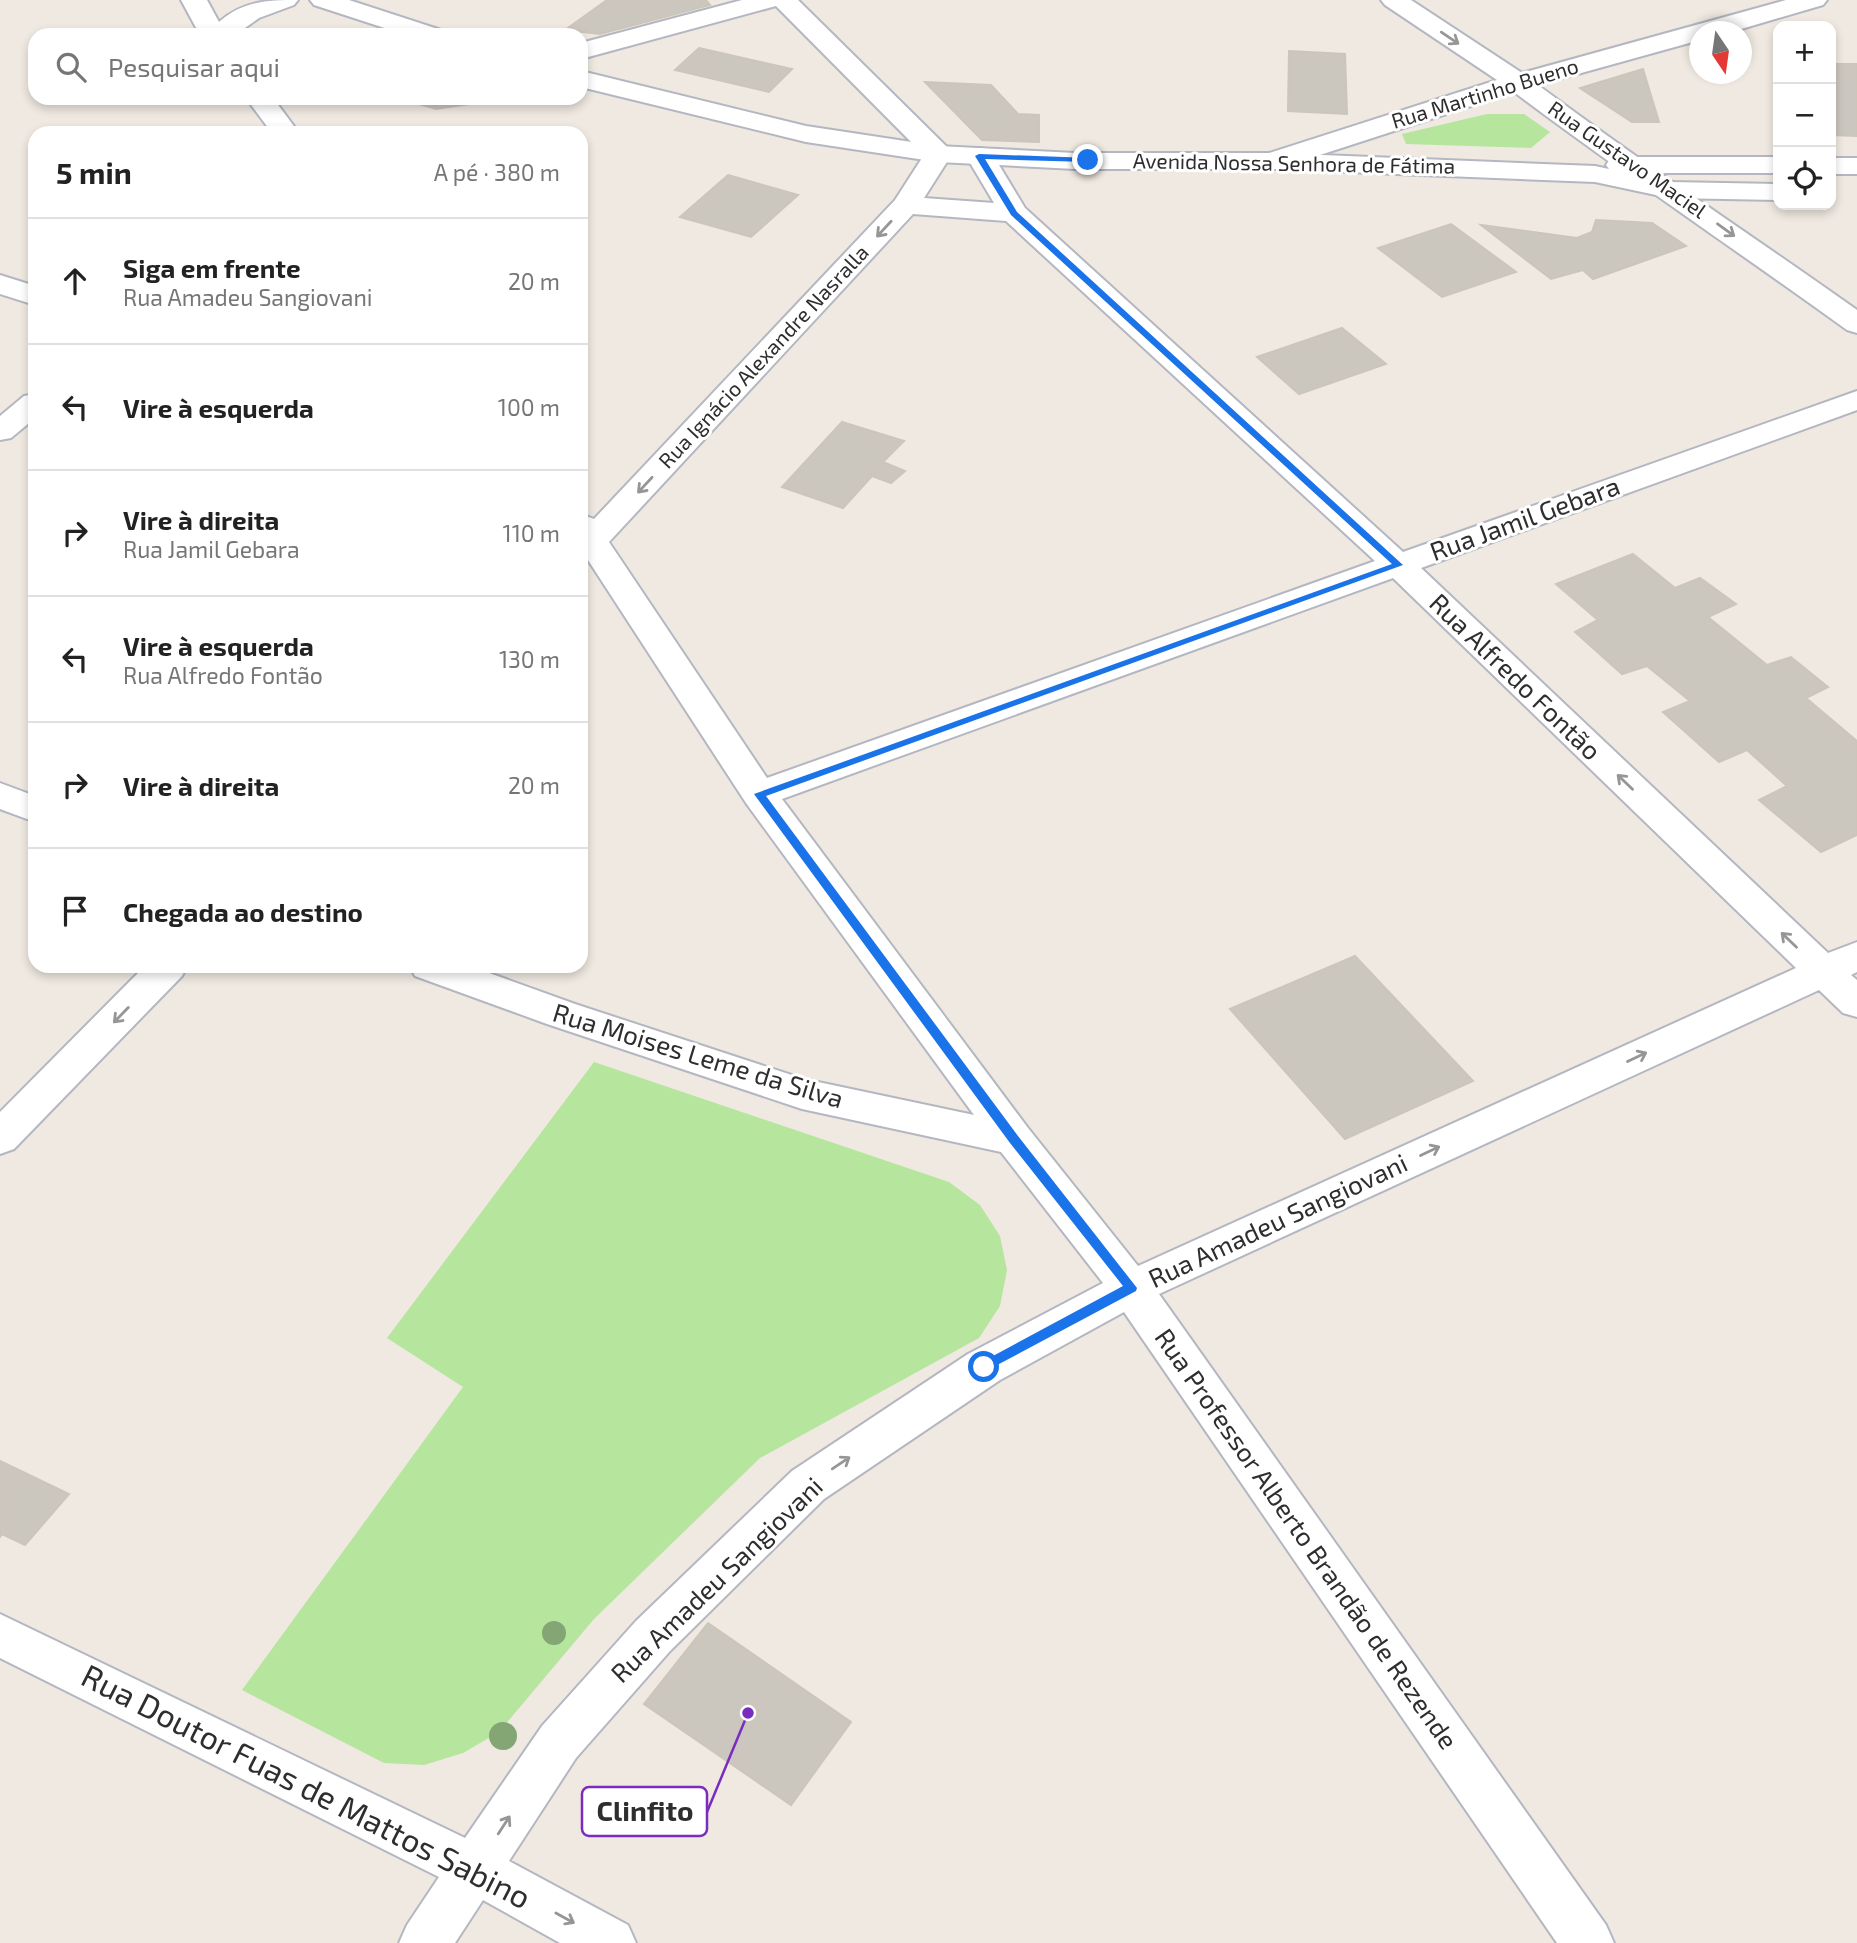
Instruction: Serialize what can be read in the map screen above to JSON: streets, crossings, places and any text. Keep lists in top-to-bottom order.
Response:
{
  "streets": {
    "street": [
      "Rua Martinho Bueno",
      "Rua Gustavo Maciel",
      "Avenida Nossa Senhora de Fátima",
      "Rua Ignácio Alexandre Nasralla",
      "Rua Jamil Gebara",
      "Rua Alfredo Fontão",
      "Rua Moises Leme da Silva",
      "Rua Amadeu Sangiovani",
      "Rua Professor Alberto Brandão de Rezende",
      "Rua Doutor Fuas de Mattos Sabino"
    ]
  },
  "crossings": [
    ["Rua Martinho Bueno", "Rua Gustavo Maciel"],
    ["Rua Martinho Bueno", "Avenida Nossa Senhora de Fátima"],
    ["Rua Gustavo Maciel", "Avenida Nossa Senhora de Fátima"],
    ["Avenida Nossa Senhora de Fátima", "Rua Ignácio Alexandre Nasralla"],
    ["Avenida Nossa Senhora de Fátima", "Rua Alfredo Fontão"],
    ["Rua Jamil Gebara", "Rua Alfredo Fontão"],
    ["Rua Jamil Gebara", "Rua Professor Alberto Brandão de Rezende"],
    ["Rua Alfredo Fontão", "Rua Amadeu Sangiovani"],
    ["Rua Moises Leme da Silva", "Rua Professor Alberto Brandão de Rezende"],
    ["Rua Amadeu Sangiovani", "Rua Professor Alberto Brandão de Rezende"],
    ["Rua Amadeu Sangiovani", "Rua Doutor Fuas de Mattos Sabino"]
  ],
  "one_way": [
    "Rua Gustavo Maciel",
    "Rua Ignácio Alexandre Nasralla",
    "Rua Alfredo Fontão",
    "Rua Amadeu Sangiovani"
  ],
  "places": ["Clinfito"],
  "north": "bottom",
  "page": {
    "map_buttons": ["+", "−"],
    "search": "Pesquisar aqui",
    "heading": ["5 min", "A pé · 380 m"],
    "list": [
      ["Siga em frente", "Rua Amadeu Sangiovani", "20 m"],
      ["Vire à esquerda", "100 m"],
      ["Vire à direita", "Rua Jamil Gebara", "110 m"],
      ["Vire à esquerda", "Rua Alfredo Fontão", "130 m"],
      ["Vire à direita", "20 m"],
      "Chegada ao destino"
    ]
  }
}
